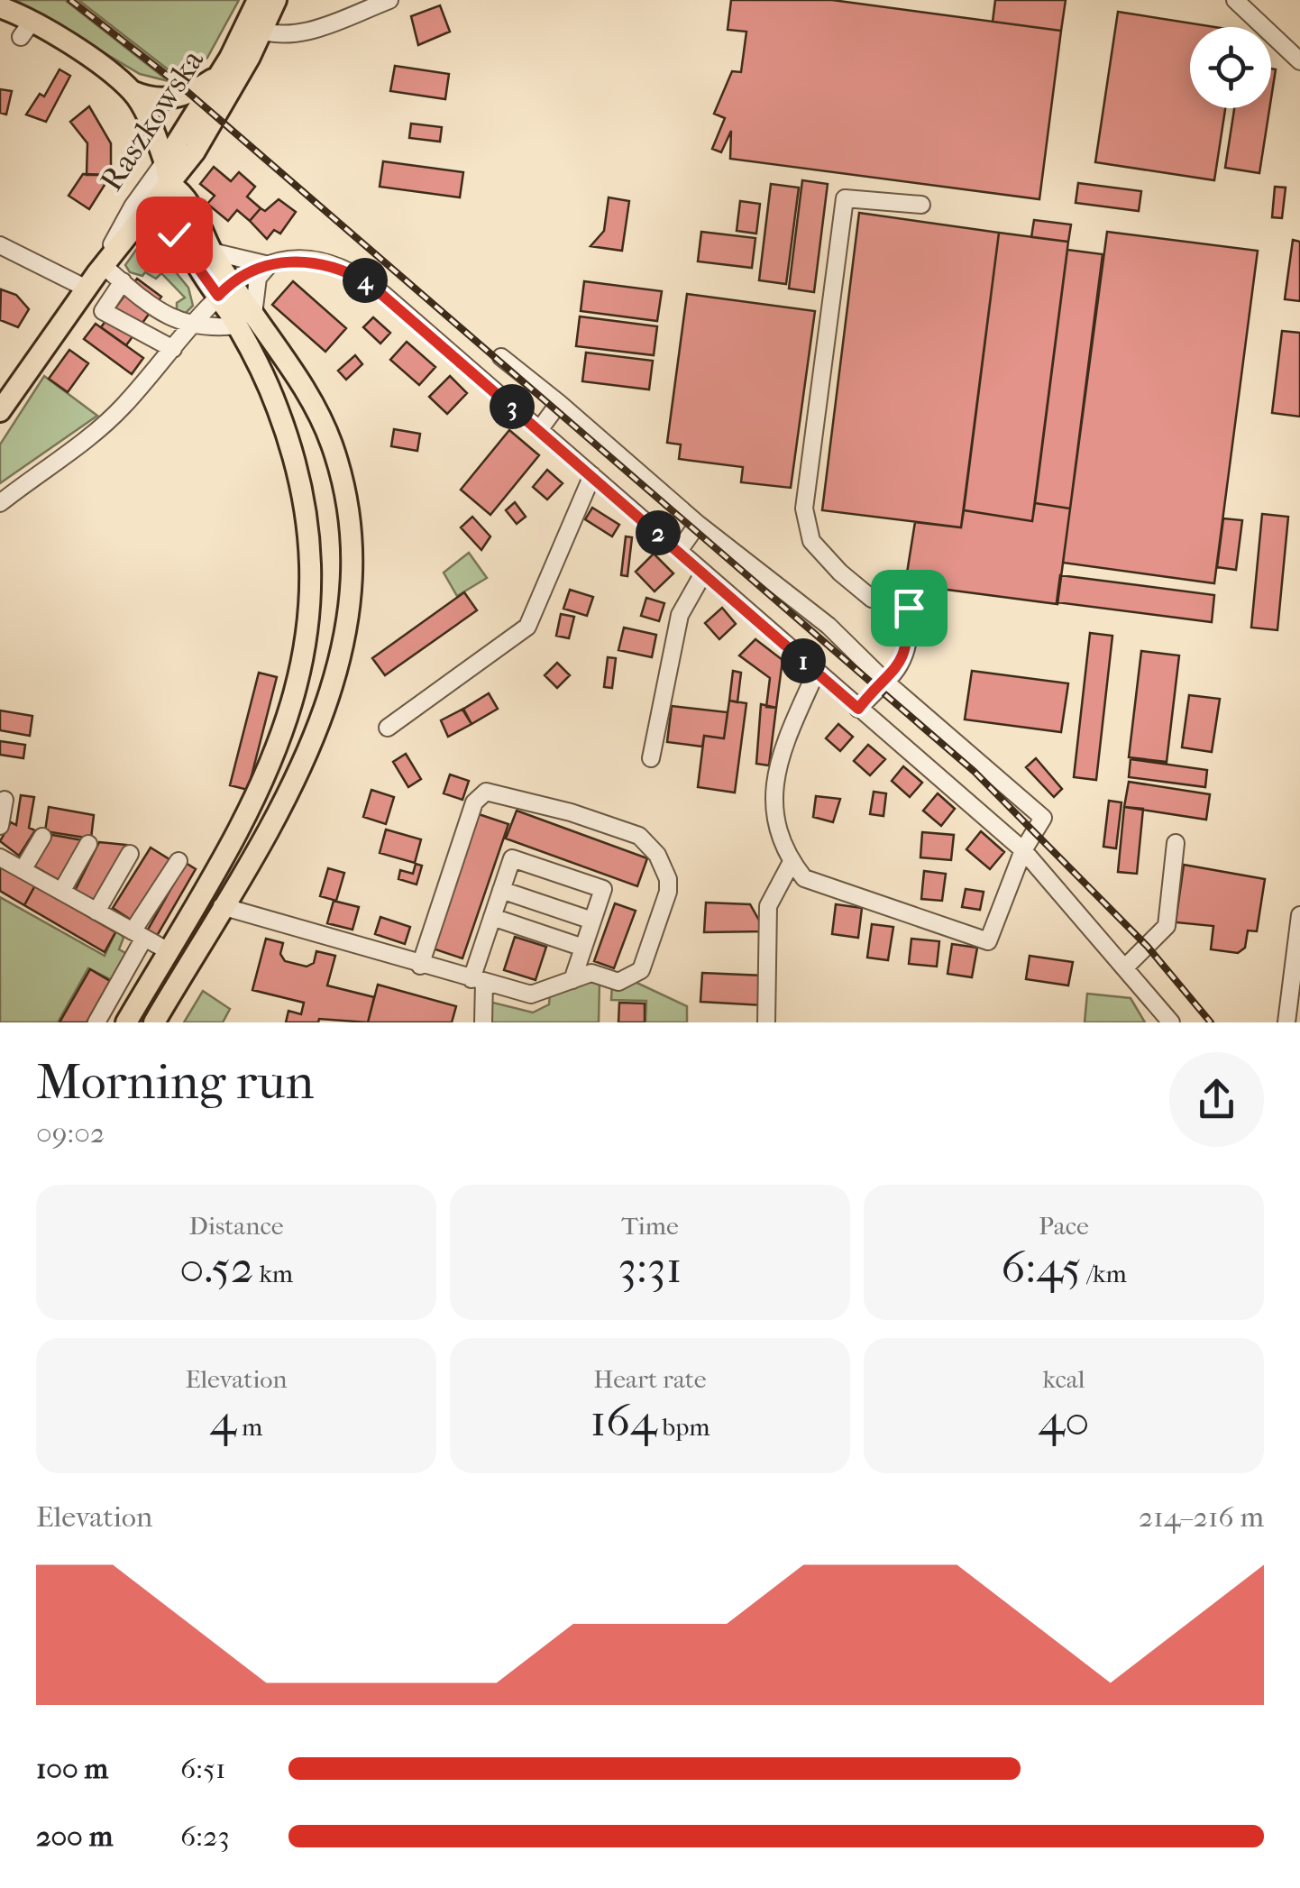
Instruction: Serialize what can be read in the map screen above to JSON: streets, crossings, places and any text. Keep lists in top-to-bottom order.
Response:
{
  "streets": {
    "main road": ["Raszkowska"]
  },
  "page": {
    "pins": [
      "4",
      "3",
      "2",
      "1"
    ],
    "heading": ["Morning run", "09:02"],
    "stats": [
      ["Distance", "0.52 km"],
      ["Time", "3:31"],
      ["Pace", "6:45 /km"],
      ["Elevation", "4 m"],
      ["Heart rate", "164 bpm"],
      ["kcal", "40"]
    ],
    "chart": ["Elevation", "214–216 m"],
    "list": [
      {
        "name": "100 m",
        "note": "6:51"
      },
      {
        "name": "200 m",
        "note": "6:23"
      }
    ]
  }
}
